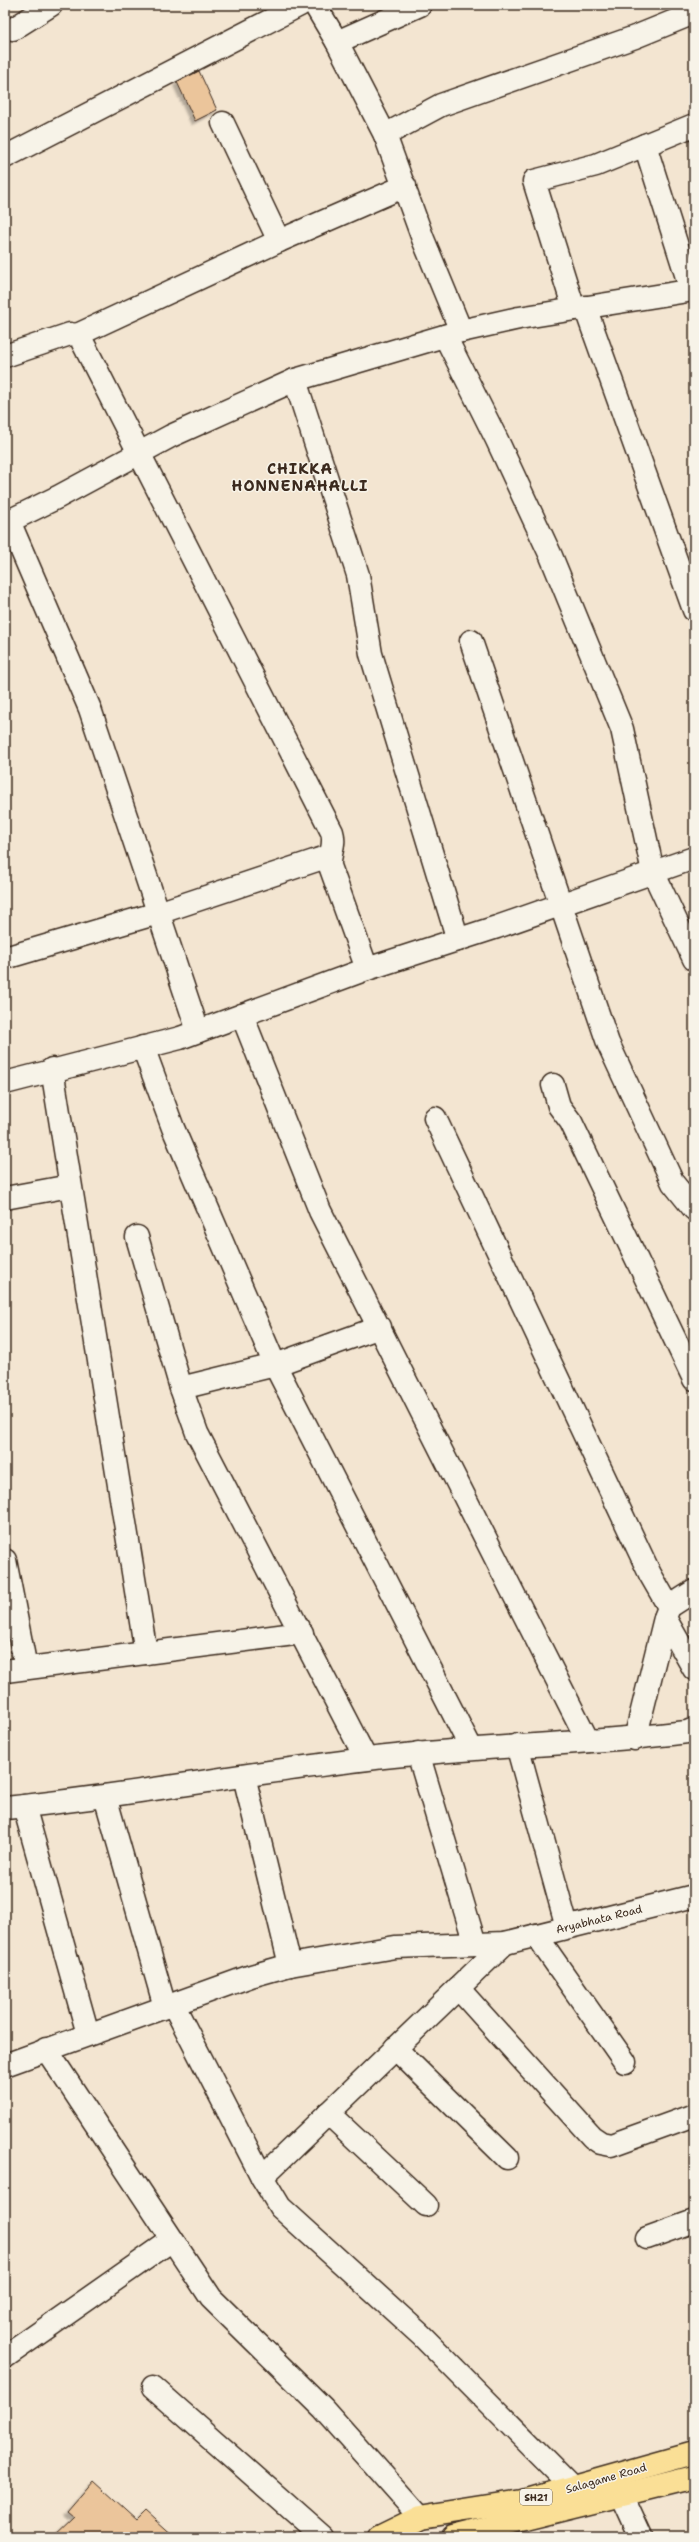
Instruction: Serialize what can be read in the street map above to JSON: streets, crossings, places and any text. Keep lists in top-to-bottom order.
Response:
{
  "streets": {
    "main road": ["Salagame Road", "SH21"],
    "street": ["Aryabhata Road"]
  },
  "districts": ["CHIKKA HONNENAHALLI"]
}
